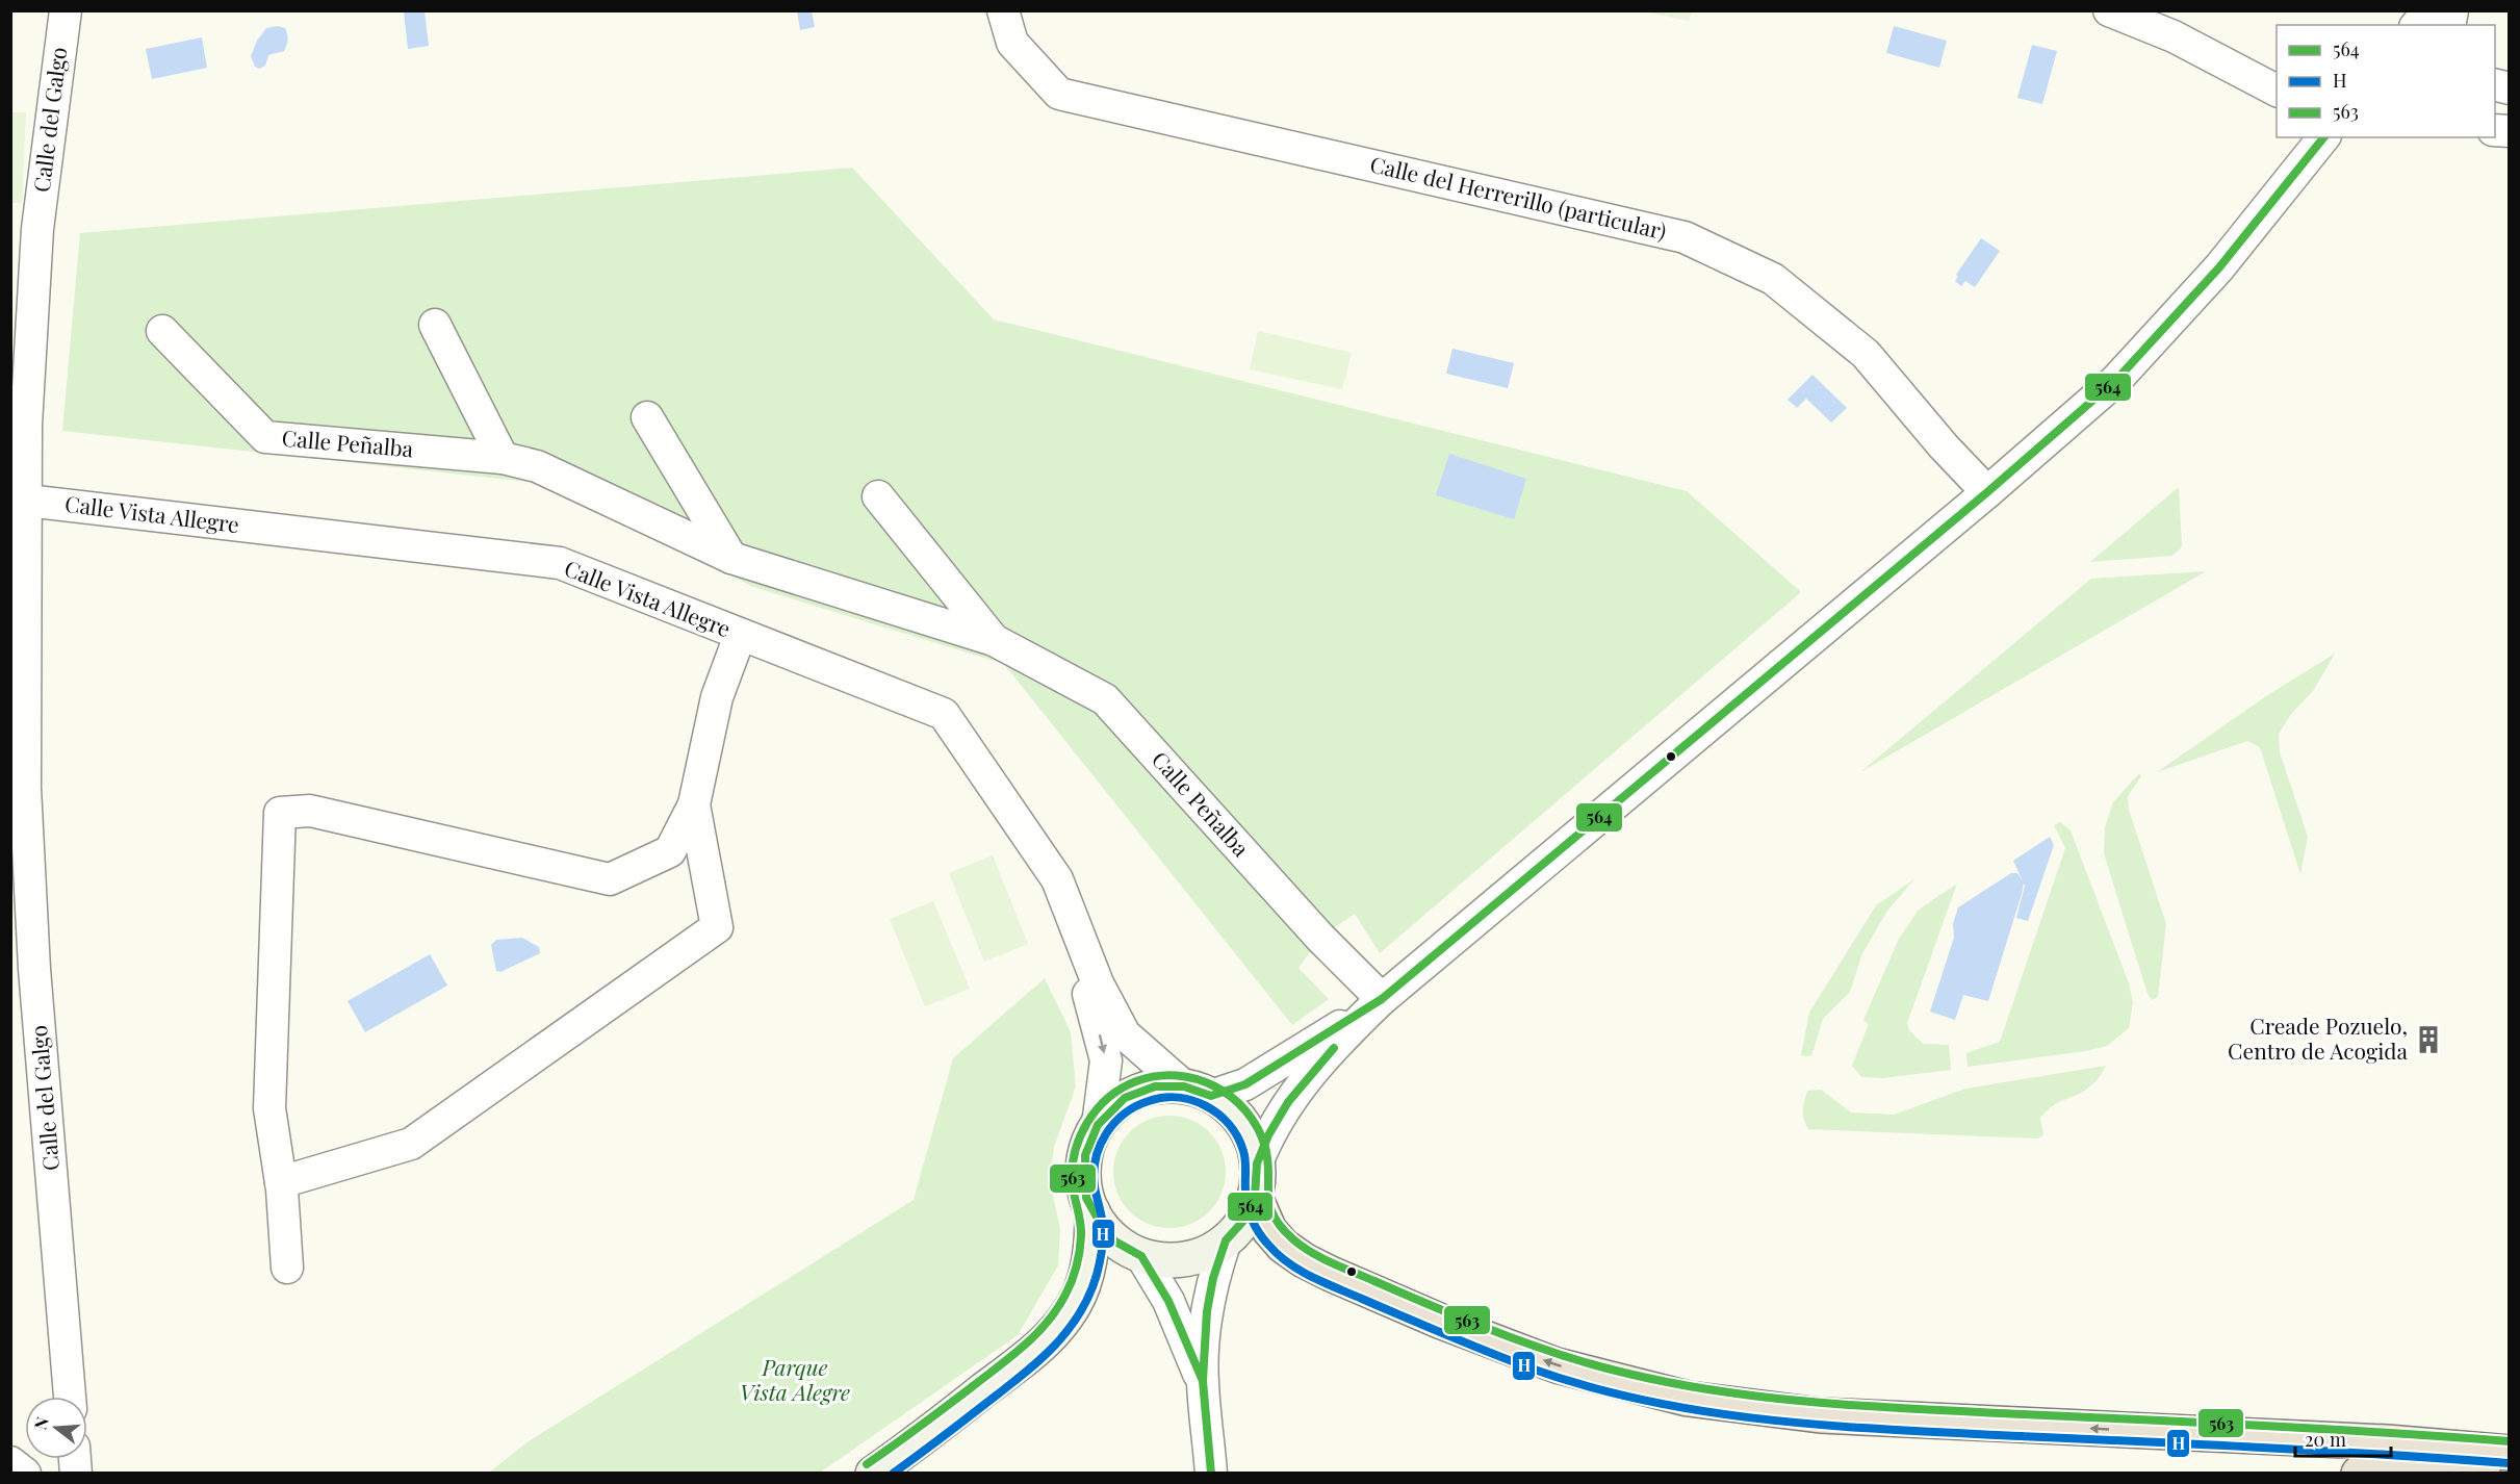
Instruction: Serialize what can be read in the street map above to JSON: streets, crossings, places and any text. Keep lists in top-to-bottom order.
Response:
{
  "streets": {
    "street": [
      "Calle del Galgo",
      "Calle del Herrerillo (particular)",
      "Calle Peñalba",
      "Calle Vista Allegre"
    ]
  },
  "crossings": [
    ["Calle del Galgo", "Calle Vista Allegre"]
  ],
  "parks": ["Parque Vista Alegre"],
  "places": {
    "building": ["Creade Pozuelo, Centro de Acogida"]
  },
  "lines": ["transit line 564", "transit line 563", "transit line H"],
  "legend": ["564", "H", "563"],
  "scale_bar": "20 m",
  "north": "left"
}
